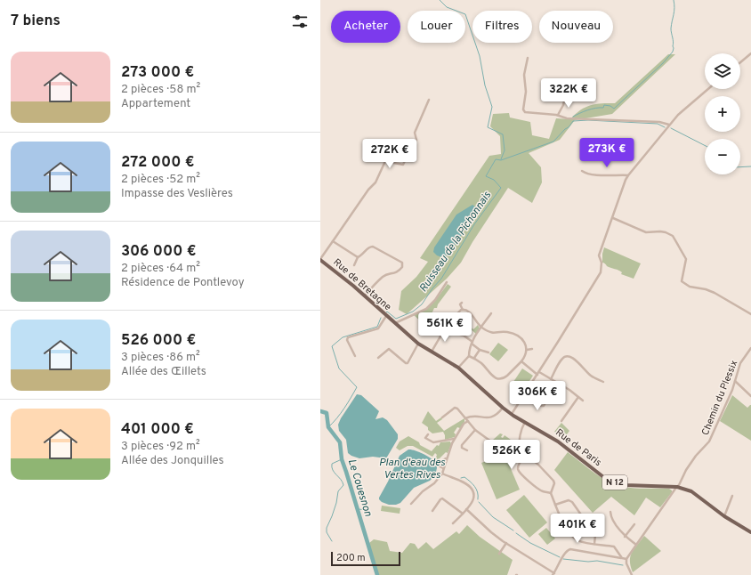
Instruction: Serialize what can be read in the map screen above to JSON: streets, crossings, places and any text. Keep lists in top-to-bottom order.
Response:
{
  "streets": {
    "main road": ["Rue de Bretagne", "Rue de Paris", "N 12"],
    "street": ["Chemin du Plessix"]
  },
  "crossings": [
    ["Rue de Bretagne", "Rue de Paris"],
    ["Chemin du Plessix", "Rue de Paris"],
    ["Rue de Paris", "N 12"]
  ],
  "water": ["Ruisseau de la Pichonnais", "Plan d'eau des Vertes Rives", "Le Couesnon"],
  "scale_bar": "200 m",
  "page": {
    "heading": "7 biens",
    "chip": [
      "Acheter",
      "Louer",
      "Filtres",
      "Nouveau"
    ],
    "list": [
      {
        "name": "273 000 €",
        "note": "2 pièces · 58 m² · Appartement"
      },
      {
        "name": "272 000 €",
        "note": "2 pièces · 52 m² · Impasse des Veslières"
      },
      {
        "name": "306 000 €",
        "note": "2 pièces · 64 m² · Résidence de Pontlevoy"
      },
      {
        "name": "526 000 €",
        "note": "3 pièces · 86 m² · Allée des Œillets"
      },
      {
        "name": "401 000 €",
        "note": "3 pièces · 92 m² · Allée des Jonquilles"
      }
    ],
    "map_buttons": ["+", "−"],
    "price": [
      "322K €",
      "273K €",
      "272K €",
      "561K €",
      "306K €",
      "526K €",
      "401K €"
    ],
    "scale": "200 m"
  }
}
